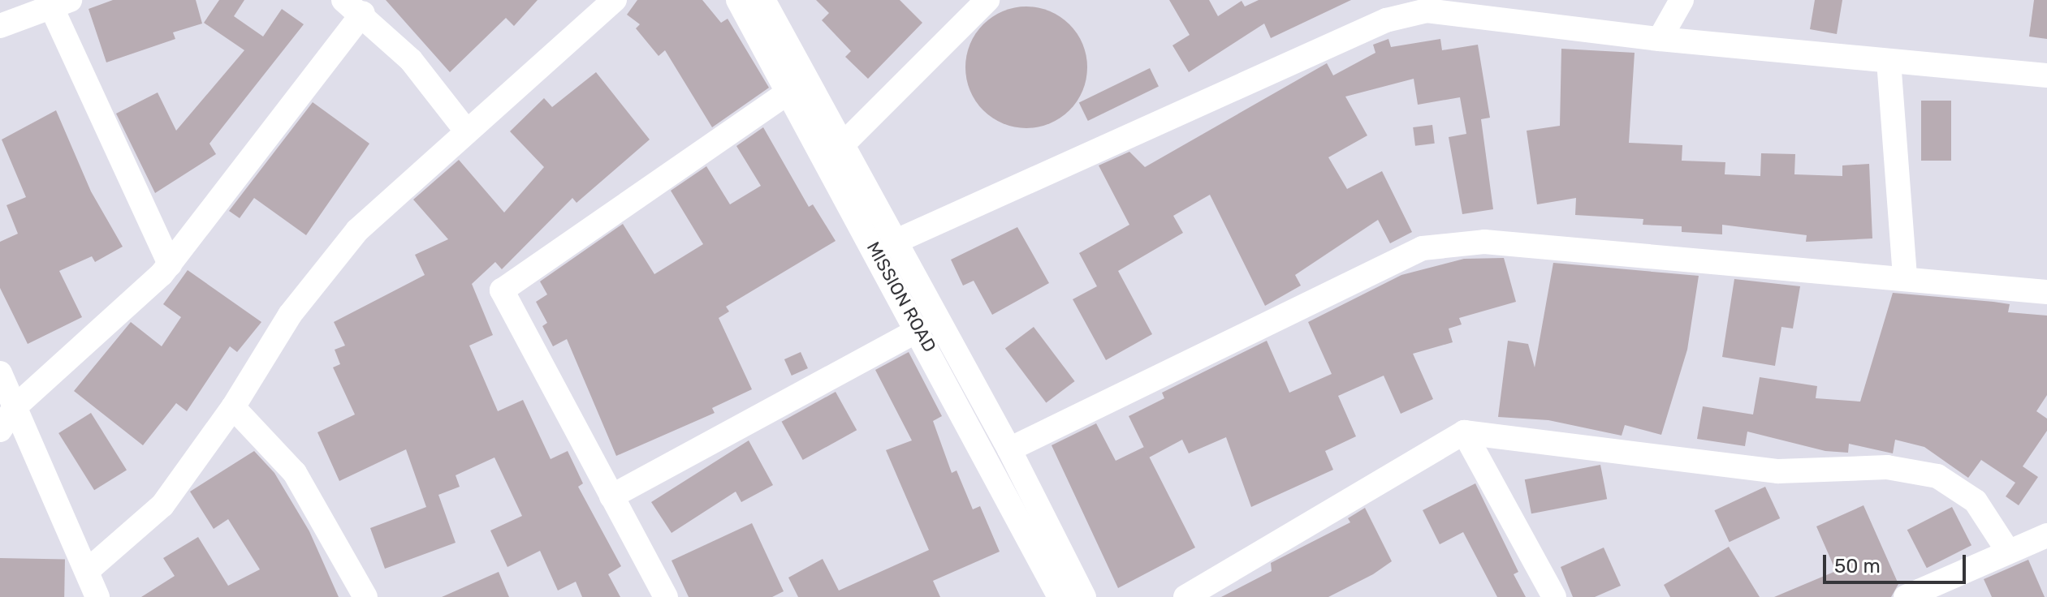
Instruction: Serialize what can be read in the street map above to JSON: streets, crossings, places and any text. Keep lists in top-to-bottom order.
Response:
{
  "streets": {
    "street": ["MISSION ROAD"]
  },
  "scale_bar": "50 m"
}
